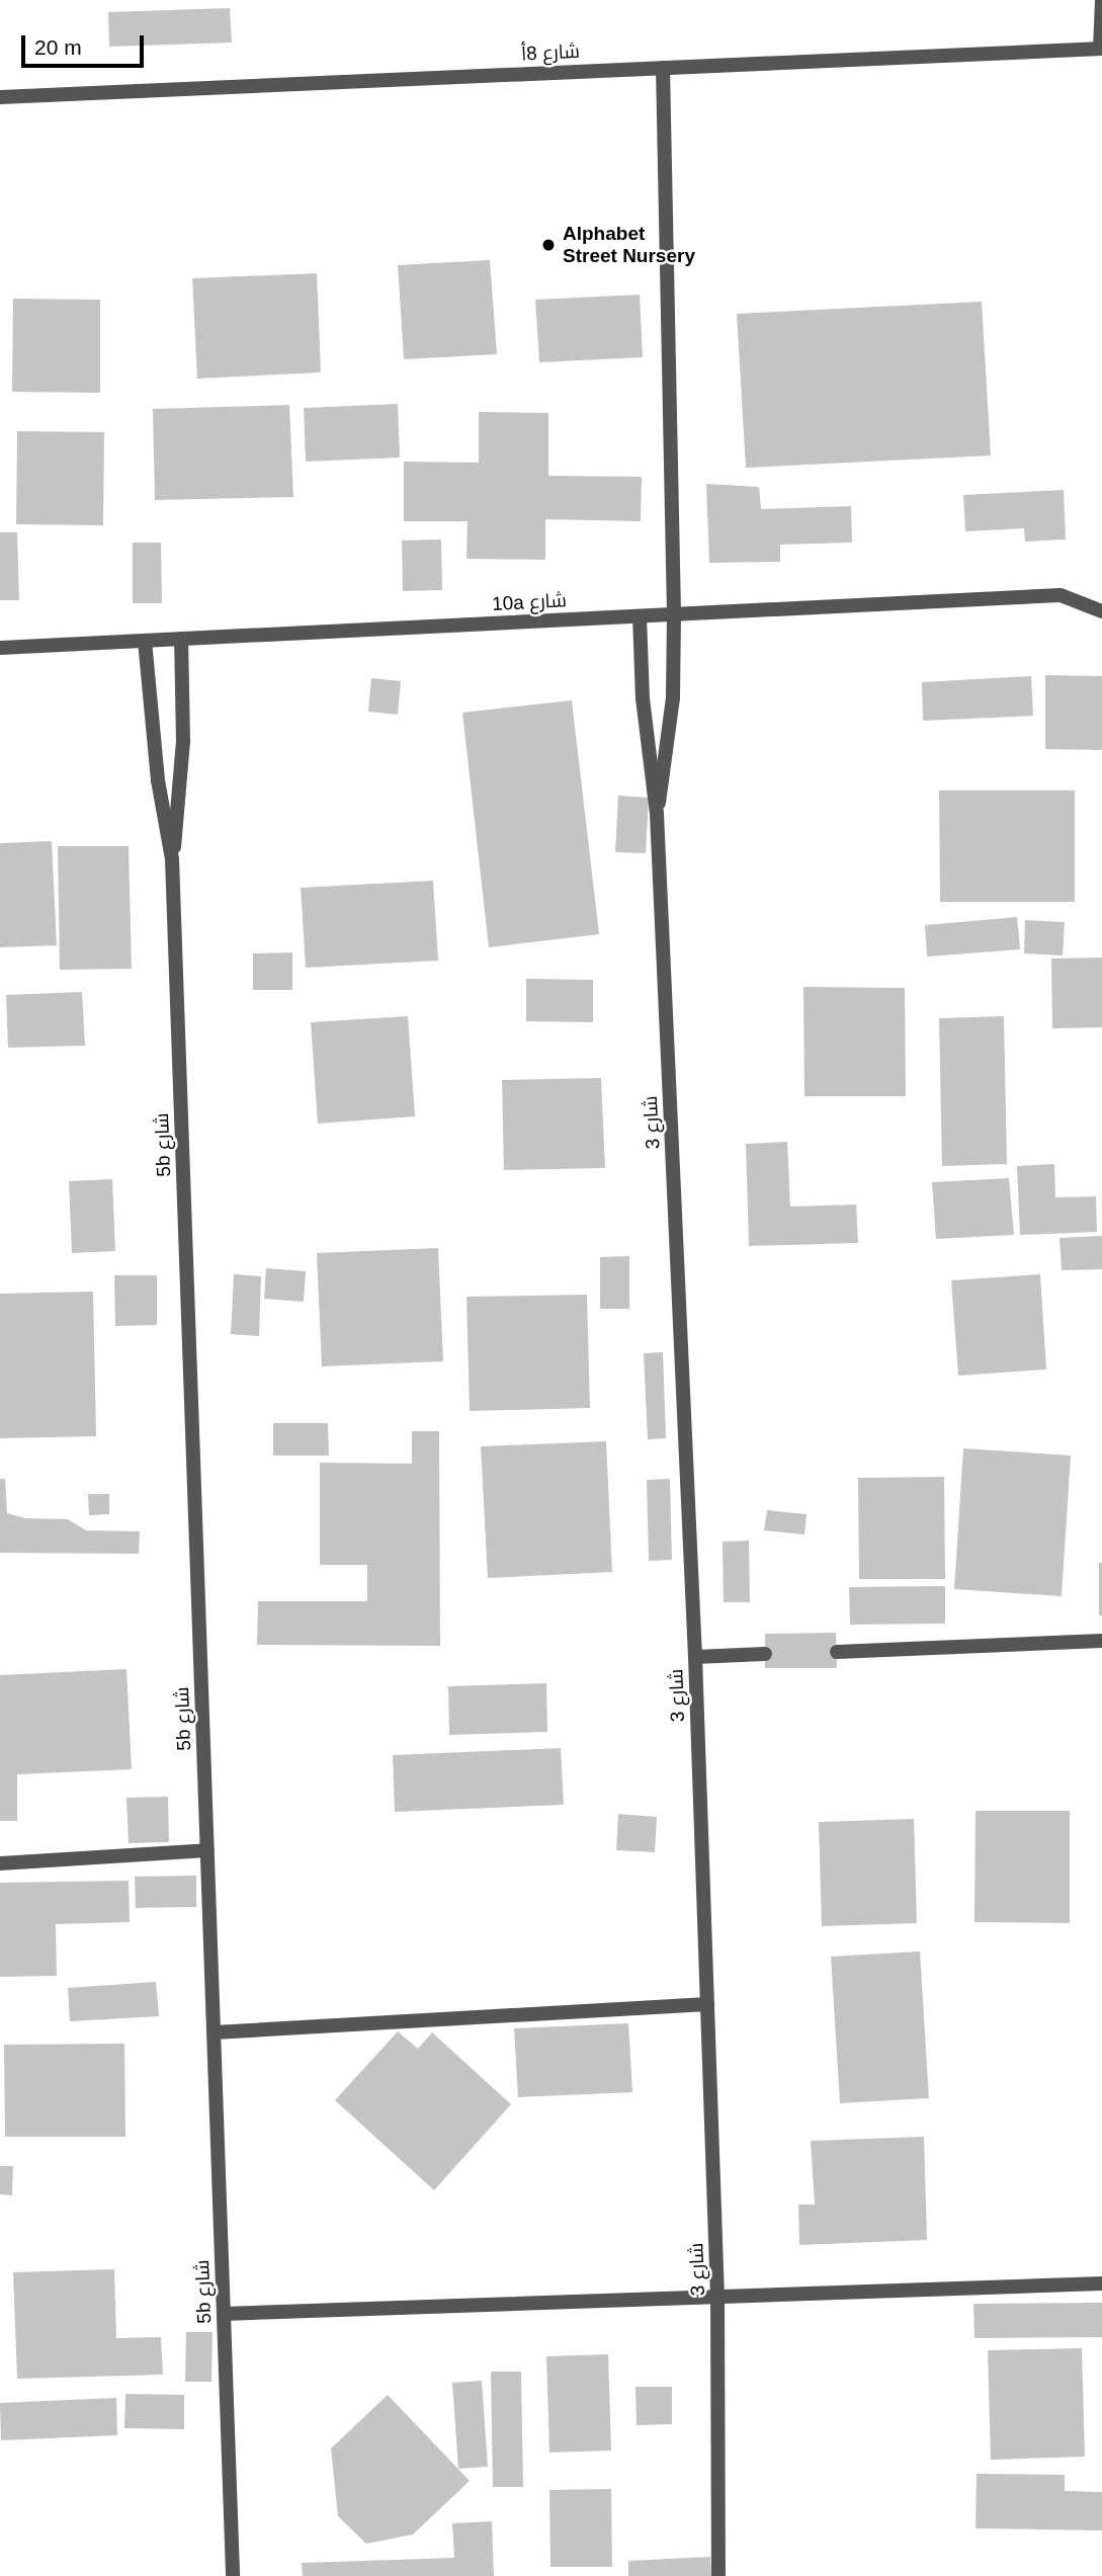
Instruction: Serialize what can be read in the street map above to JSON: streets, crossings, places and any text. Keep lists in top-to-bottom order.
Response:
{
  "streets": {
    "street": [
      "شارع 8أ",
      "10a شارع",
      "شارع 3",
      "5b شارع"
    ]
  },
  "crossings": [
    ["شارع 8أ", "شارع 3"],
    ["10a شارع", "شارع 3"],
    ["10a شارع", "5b شارع"]
  ],
  "places": ["Alphabet Street Nursery"],
  "scale_bar": "20 m"
}
